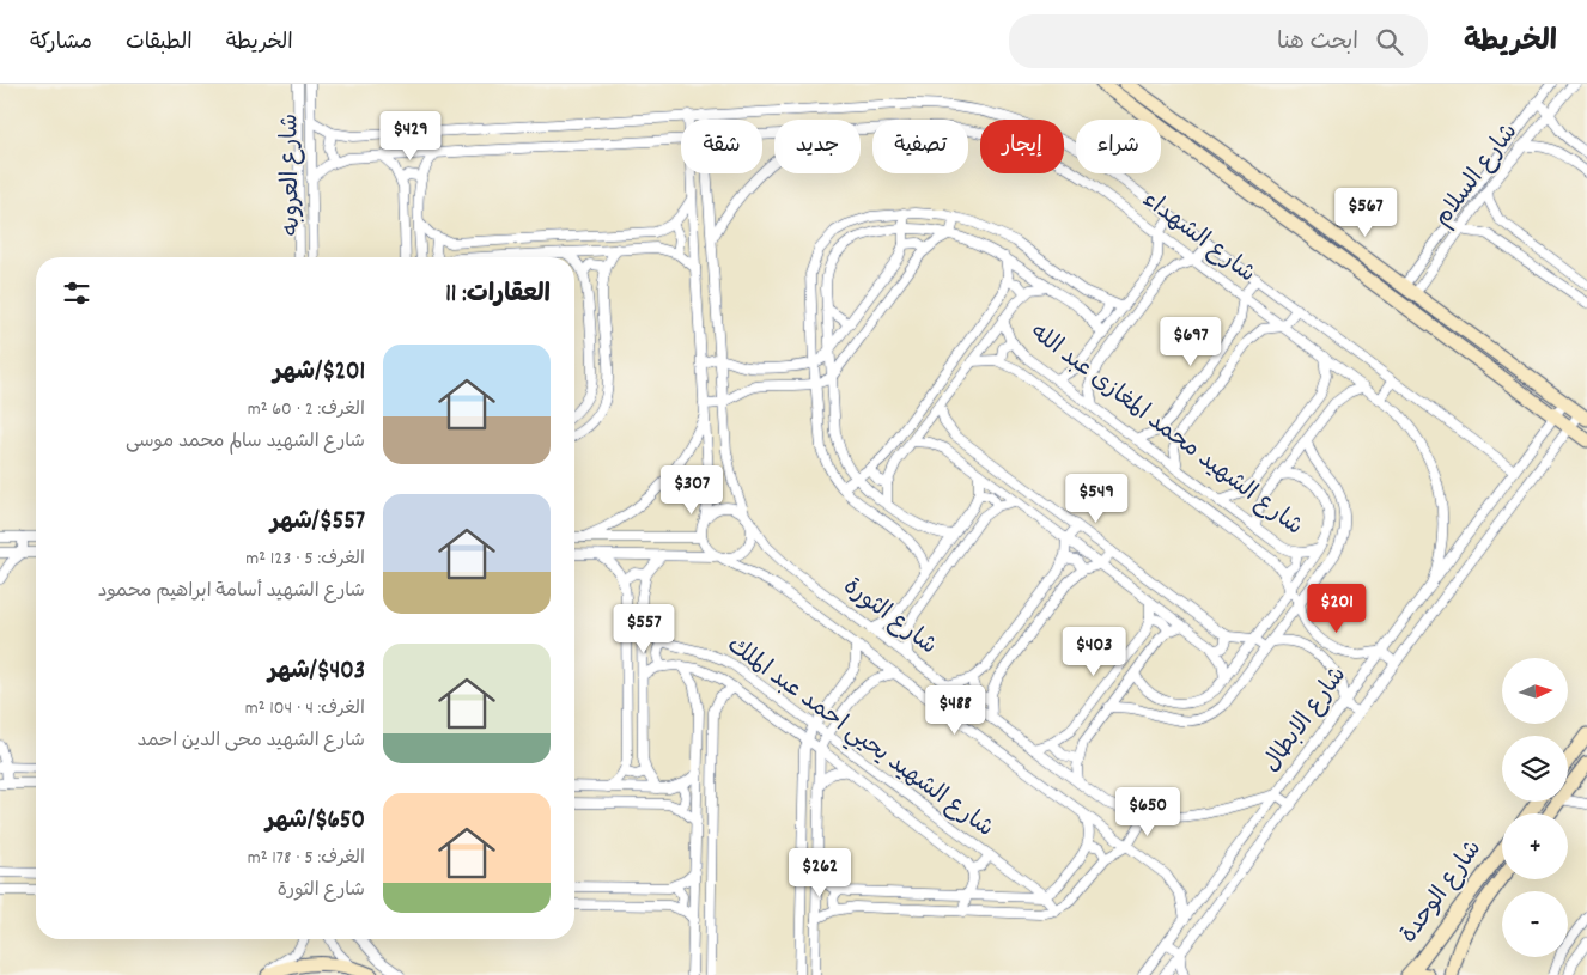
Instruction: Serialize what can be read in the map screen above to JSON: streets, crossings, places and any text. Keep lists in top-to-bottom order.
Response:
{
  "streets": {
    "street": [
      "شارع العروبه",
      "شارع السلام",
      "شارع الشهداء",
      "شارع الشهيد محمد المغازى عبد الله",
      "شارع الثورة",
      "شارع الابطال",
      "شارع الشهيد يحيي احمد عبد الملك",
      "شارع الوحدة"
    ]
  },
  "crossings": [
    ["شارع العروبه", "شارع الشهداء"],
    ["شارع الشهداء", "شارع الابطال"],
    ["شارع الثورة", "شارع الابطال"]
  ],
  "north": "right",
  "page": {
    "header": "الخريطة",
    "search": "ابحث هنا",
    "nav": ["الخريطة", "الطبقات", "مشاركة"],
    "price": [
      "$429",
      "$567",
      "$697",
      "$307",
      "$549",
      "$201",
      "$557",
      "$403",
      "$488",
      "$650",
      "$262"
    ],
    "chip": [
      "شراء",
      "إيجار",
      "تصفية",
      "جديد",
      "شقة"
    ],
    "heading": "العقارات: 11",
    "list": [
      {
        "name": "$201/شهر",
        "note": "الغرف: 2 · 60 m² · شارع الشهيد سالم محمد موسى"
      },
      {
        "name": "$557/شهر",
        "note": "الغرف: 5 · 123 m² · شارع الشهيد أسامة ابراهيم محمود"
      },
      {
        "name": "$403/شهر",
        "note": "الغرف: 4 · 104 m² · شارع الشهيد محى الدين احمد"
      },
      {
        "name": "$650/شهر",
        "note": "الغرف: 5 · 178 m² · شارع الثورة"
      }
    ],
    "map_buttons": ["+", "−"]
  }
}
